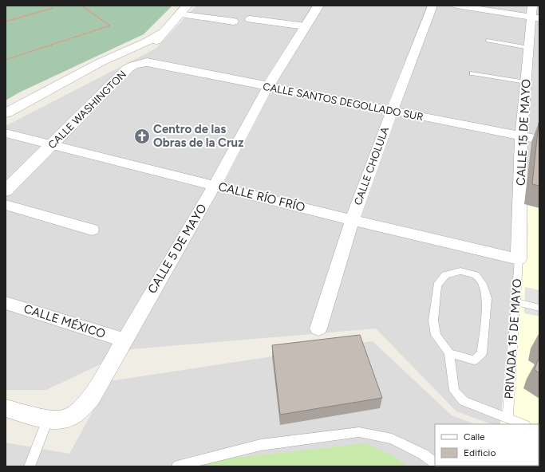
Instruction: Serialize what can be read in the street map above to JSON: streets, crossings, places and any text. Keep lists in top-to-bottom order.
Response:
{
  "streets": {
    "street": [
      "CALLE SANTOS DEGOLLADO SUR",
      "CALLE WASHINGTON",
      "CALLE 15 DE MAYO",
      "CALLE CHOLULA",
      "CALLE RÍO FRÍO",
      "CALLE 5 DE MAYO",
      "CALLE MÉXICO"
    ],
    "lane": ["PRIVADA 15 DE MAYO"]
  },
  "crossings": [
    ["CALLE SANTOS DEGOLLADO SUR", "CALLE WASHINGTON"],
    ["CALLE SANTOS DEGOLLADO SUR", "CALLE 15 DE MAYO"],
    ["CALLE SANTOS DEGOLLADO SUR", "CALLE CHOLULA"],
    ["CALLE SANTOS DEGOLLADO SUR", "CALLE 5 DE MAYO"],
    ["CALLE WASHINGTON", "CALLE RÍO FRÍO"],
    ["CALLE 15 DE MAYO", "CALLE RÍO FRÍO"],
    ["CALLE 15 DE MAYO", "PRIVADA 15 DE MAYO"],
    ["CALLE CHOLULA", "CALLE RÍO FRÍO"],
    ["CALLE RÍO FRÍO", "CALLE 5 DE MAYO"],
    ["CALLE RÍO FRÍO", "PRIVADA 15 DE MAYO"],
    ["CALLE 5 DE MAYO", "CALLE MÉXICO"]
  ],
  "places": {
    "church": ["Centro de las Obras de la Cruz"]
  },
  "legend": ["Calle", "Edificio"]
}
